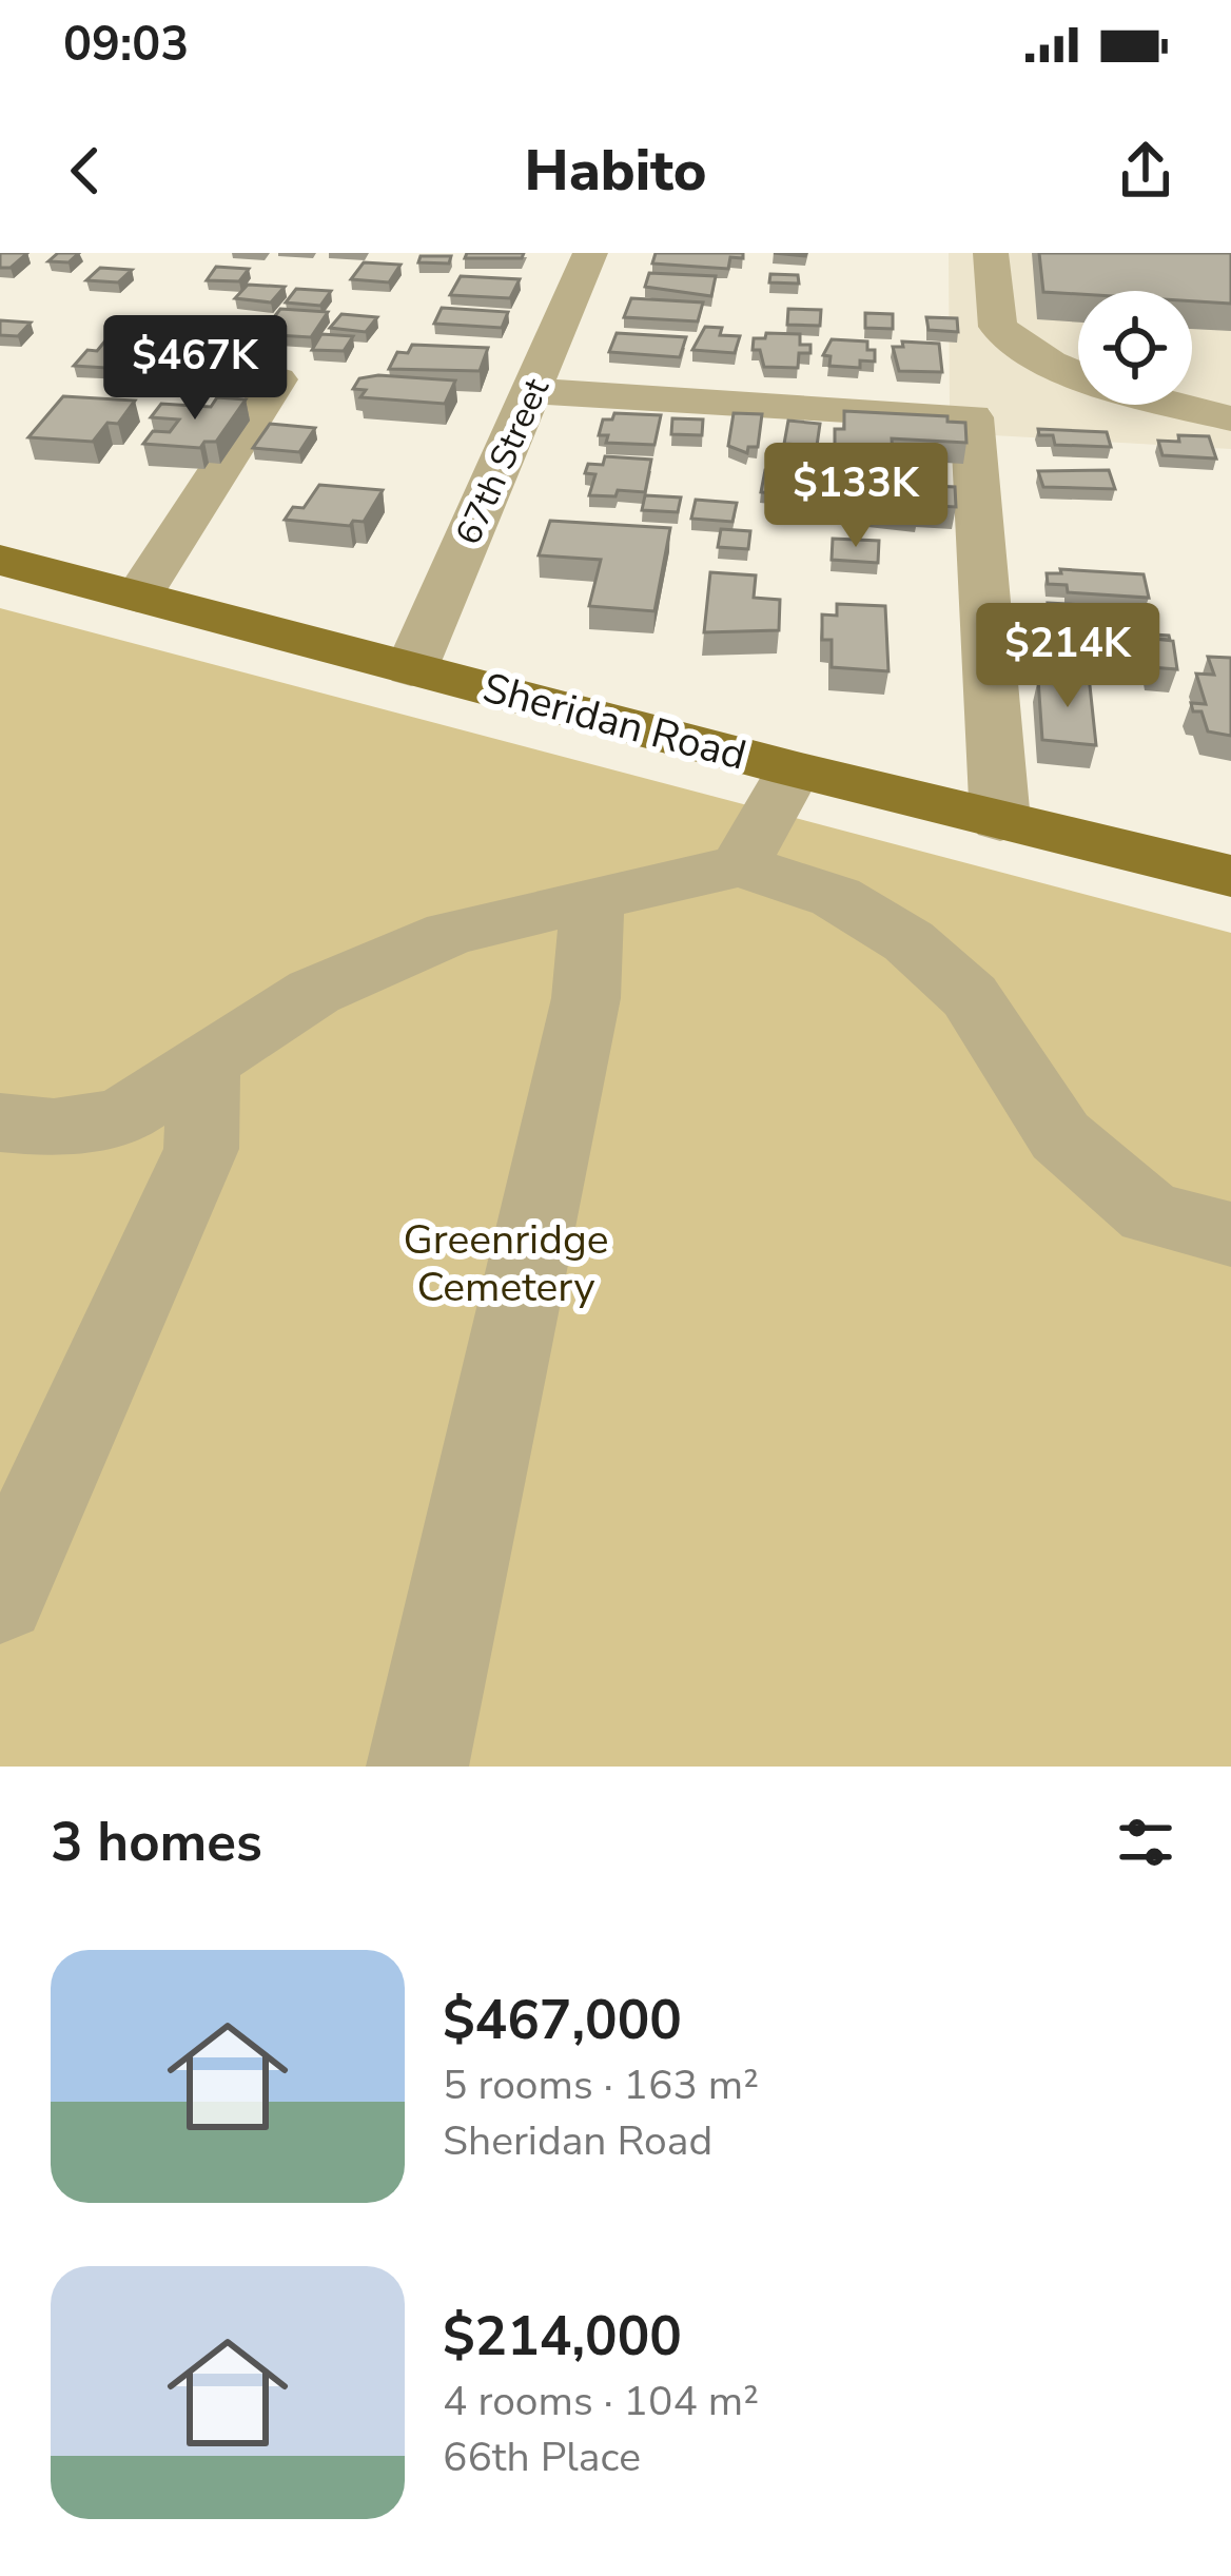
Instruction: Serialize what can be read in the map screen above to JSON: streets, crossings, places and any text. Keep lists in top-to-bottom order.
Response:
{
  "streets": {
    "main road": ["Sheridan Road"],
    "street": ["67th Street"]
  },
  "crossings": [
    ["67th Street", "Sheridan Road"]
  ],
  "parks": ["Greenridge Cemetery"],
  "page": {
    "status": "09:03",
    "header": "Habito",
    "price": ["$467K", "$133K", "$214K"],
    "heading": "3 homes",
    "list": [
      {
        "name": "$467,000",
        "note": "5 rooms · 163 m² · Sheridan Road"
      },
      {
        "name": "$214,000",
        "note": "4 rooms · 104 m² · 66th Place"
      }
    ]
  }
}
